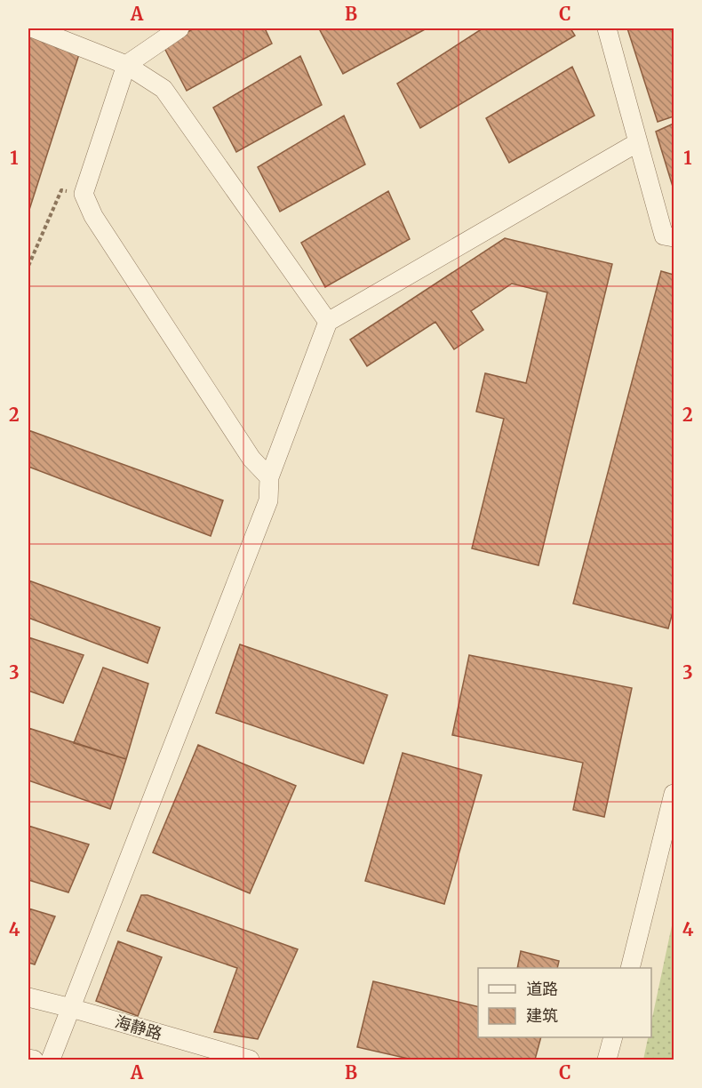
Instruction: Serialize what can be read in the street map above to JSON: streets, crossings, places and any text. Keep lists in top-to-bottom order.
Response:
{
  "streets": {
    "street": ["海静路"]
  },
  "legend": ["道路", "建筑"],
  "grid": {
    "columns": ["A", "B", "C"],
    "rows": [
      "1",
      "2",
      "3",
      "4"
    ]
  }
}
